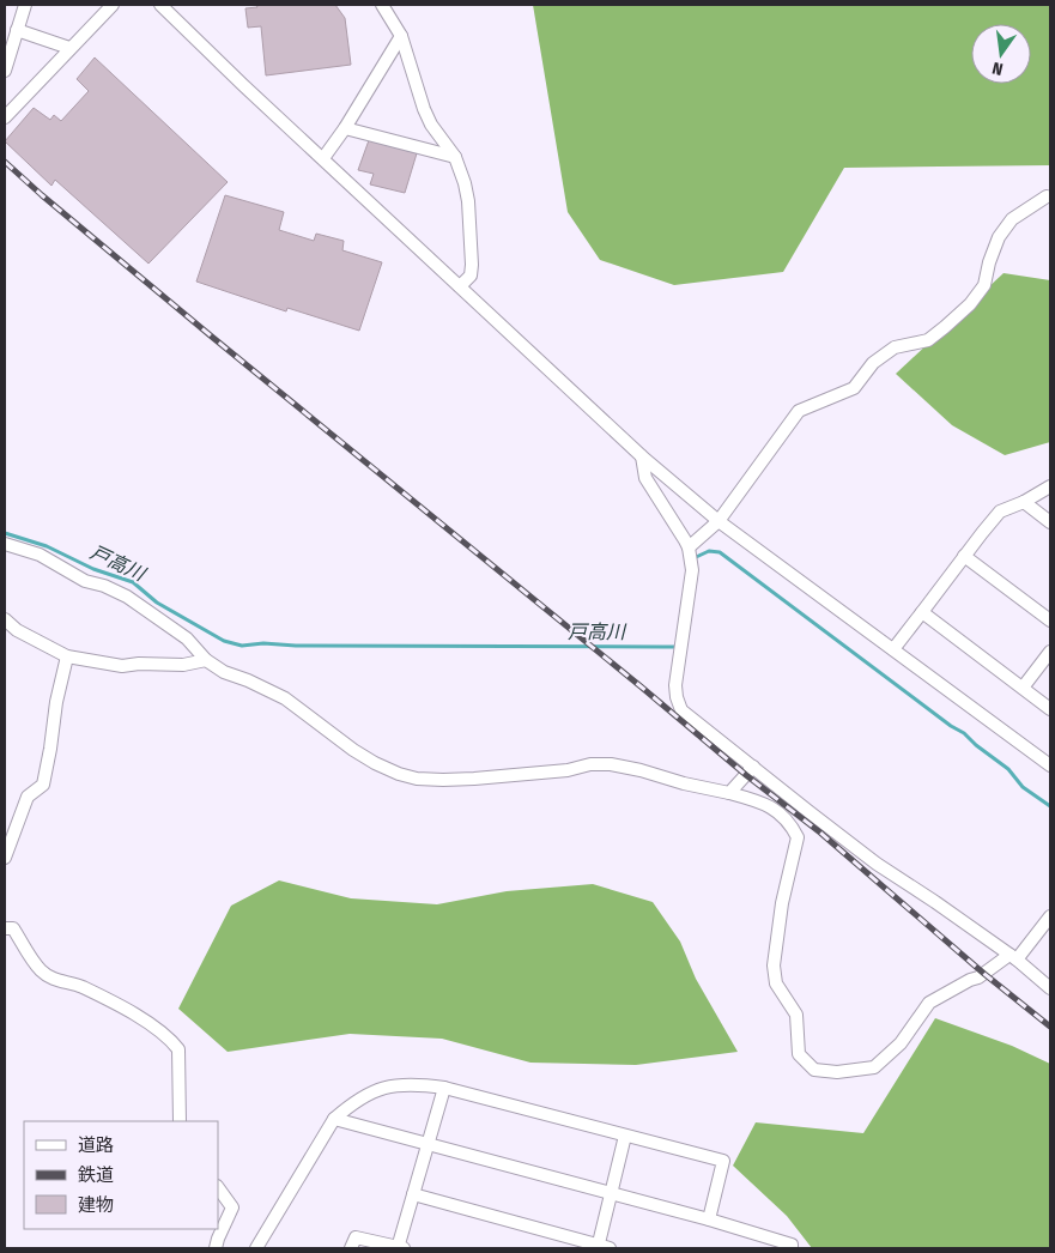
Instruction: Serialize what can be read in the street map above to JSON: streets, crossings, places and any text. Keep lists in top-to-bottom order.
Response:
{
  "water": ["戸高川"],
  "legend": ["道路", "鉄道", "建物"],
  "north": "bottom"
}
